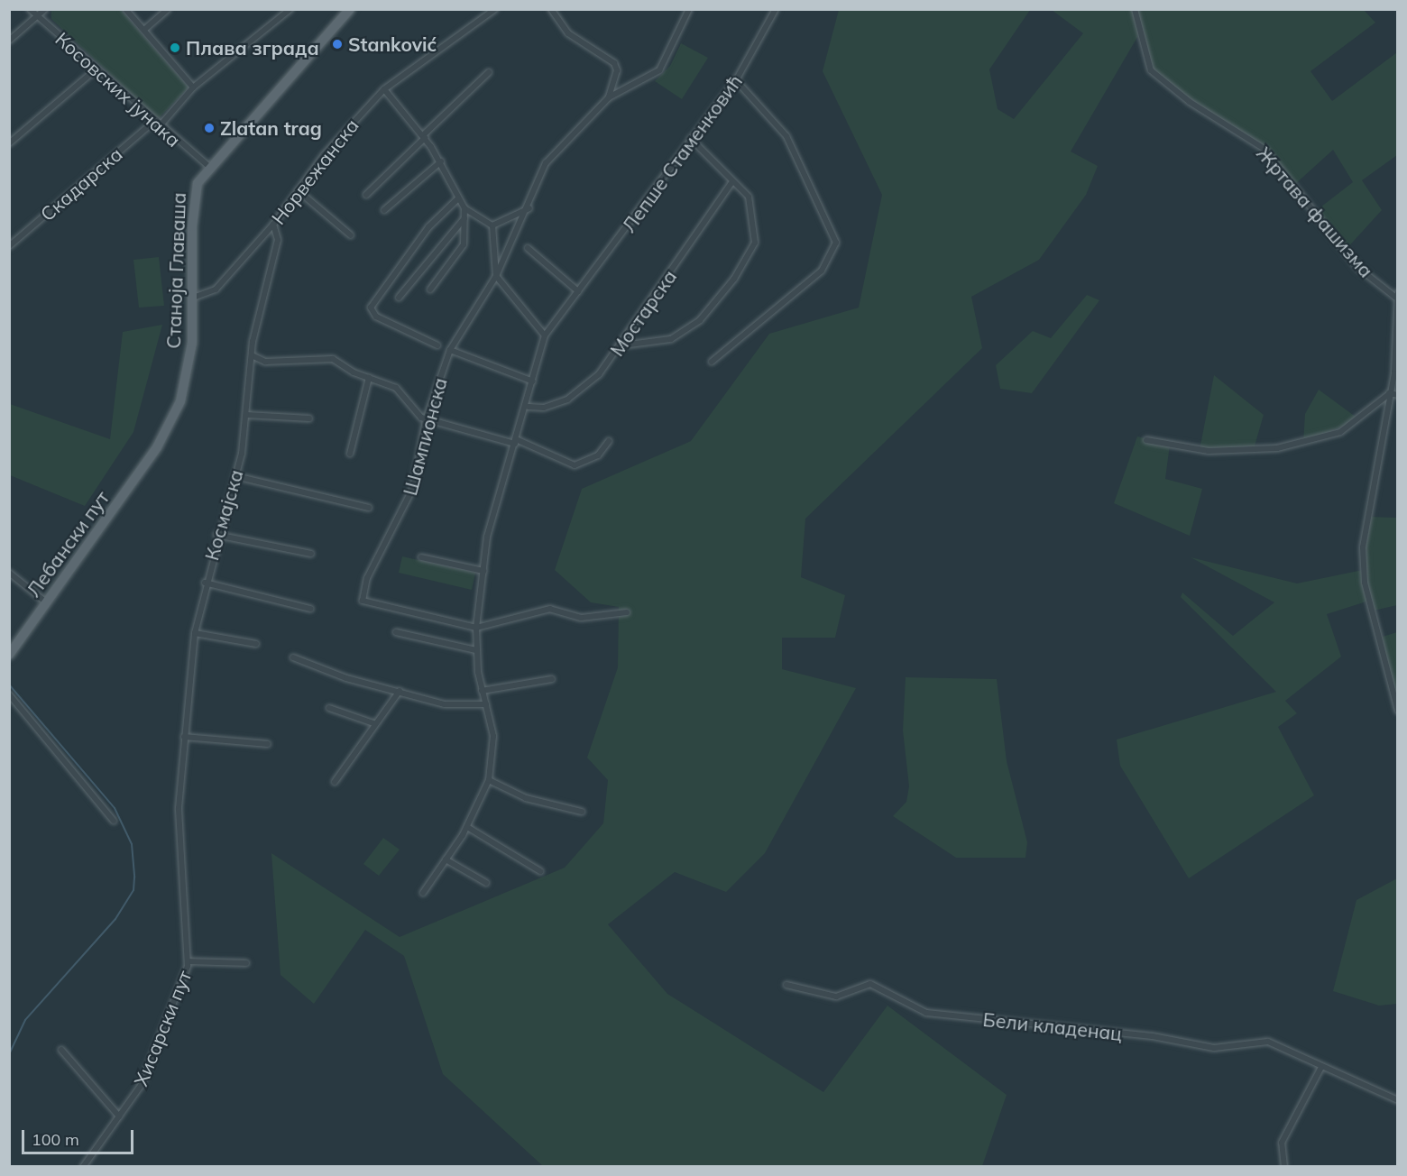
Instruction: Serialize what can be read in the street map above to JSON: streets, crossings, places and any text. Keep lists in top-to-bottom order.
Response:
{
  "streets": {
    "main road": ["Станоја Главаша", "Лебански пут"],
    "street": [
      "Косовских јунака",
      "Лепше Стаменковић",
      "Норвежанска",
      "Скадарска",
      "Жртава фашизма",
      "Мостарска",
      "Шампионска",
      "Космајска",
      "Бели кладенац",
      "Хисарски пут"
    ]
  },
  "crossings": [
    ["Косовских јунака", "Скадарска"],
    ["Косовских јунака", "Станоја Главаша"],
    ["Лепше Стаменковић", "Мостарска"],
    ["Лепше Стаменковић", "Шампионска"],
    ["Норвежанска", "Станоја Главаша"],
    ["Норвежанска", "Космајска"],
    ["Станоја Главаша", "Лебански пут"],
    ["Космајска", "Хисарски пут"]
  ],
  "places": ["Stanković", "Плава зграда", "Zlatan trag"],
  "scale_bar": "100 m"
}
